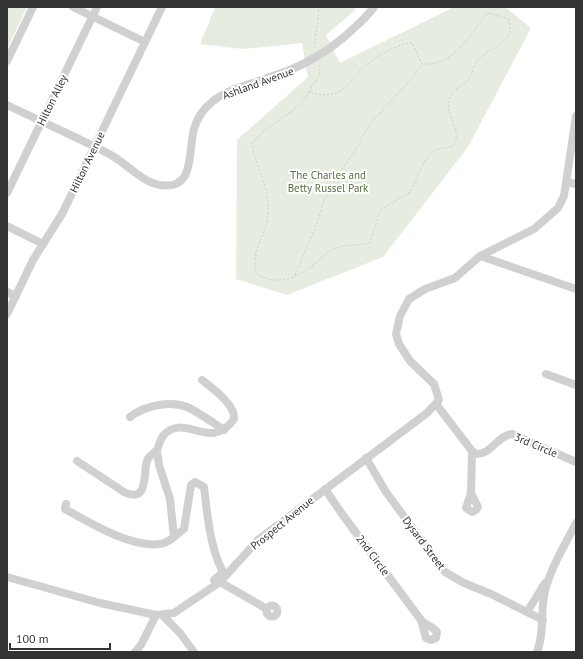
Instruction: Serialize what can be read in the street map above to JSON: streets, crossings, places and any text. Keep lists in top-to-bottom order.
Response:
{
  "streets": {
    "street": [
      "Ashland Avenue",
      "Hilton Alley",
      "Hilton Avenue",
      "3rd Circle",
      "Prospect Avenue",
      "Dysard Street",
      "2nd Circle"
    ]
  },
  "crossings": [
    ["Ashland Avenue", "Hilton Alley"],
    ["Ashland Avenue", "Hilton Avenue"],
    ["Prospect Avenue", "Dysard Street"],
    ["Prospect Avenue", "2nd Circle"]
  ],
  "parks": ["The Charles and Betty Russel Park"],
  "scale_bar": "100 m"
}
